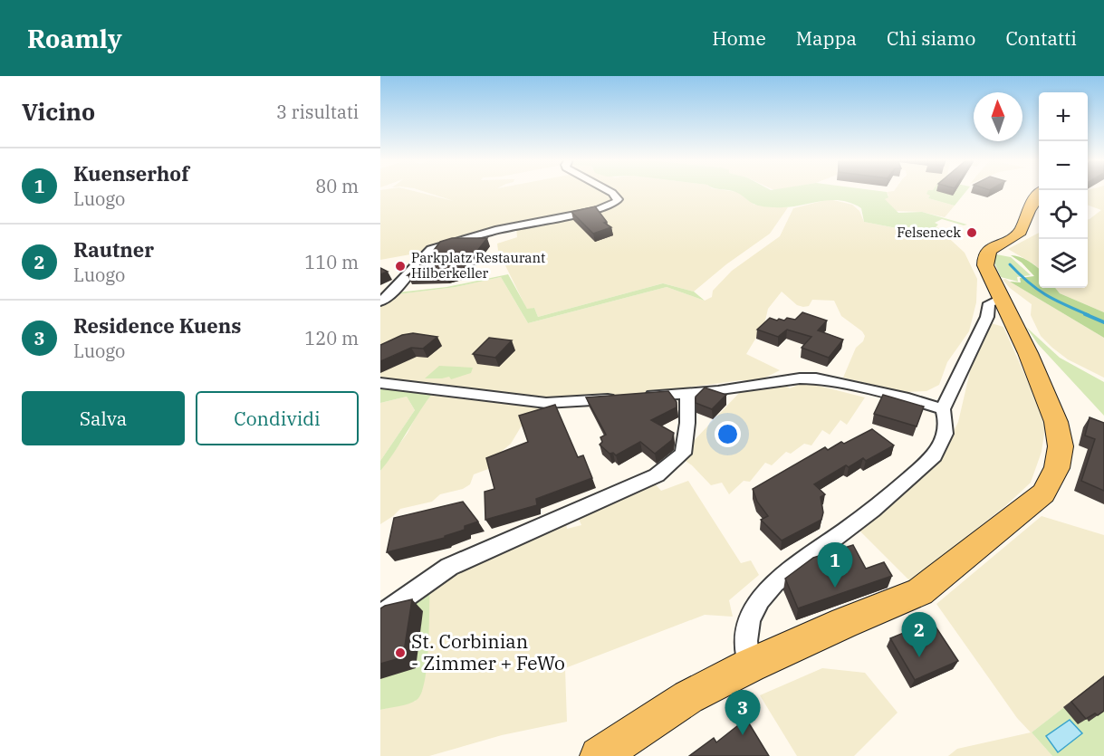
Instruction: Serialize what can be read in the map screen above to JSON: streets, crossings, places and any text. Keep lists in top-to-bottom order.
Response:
{
  "places": ["Felseneck", "Parkplatz Restaurant Hilberkeller", "St. Corbinian - Zimmer + FeWo"],
  "north": "top",
  "page": {
    "header": "Roamly",
    "nav": [
      "Home",
      "Mappa",
      "Chi siamo",
      "Contatti"
    ],
    "heading": ["Vicino", "3 risultati"],
    "map_buttons": ["+", "−"],
    "list": [
      {
        "mark": "1",
        "name": "Kuenserhof",
        "note": "Luogo",
        "value": "80 m"
      },
      {
        "mark": "2",
        "name": "Rautner",
        "note": "Luogo",
        "value": "110 m"
      },
      {
        "mark": "3",
        "name": "Residence Kuens",
        "note": "Luogo",
        "value": "120 m"
      }
    ],
    "buttons": ["Salva", "Condividi"],
    "pins": ["1", "2", "3"]
  }
}
